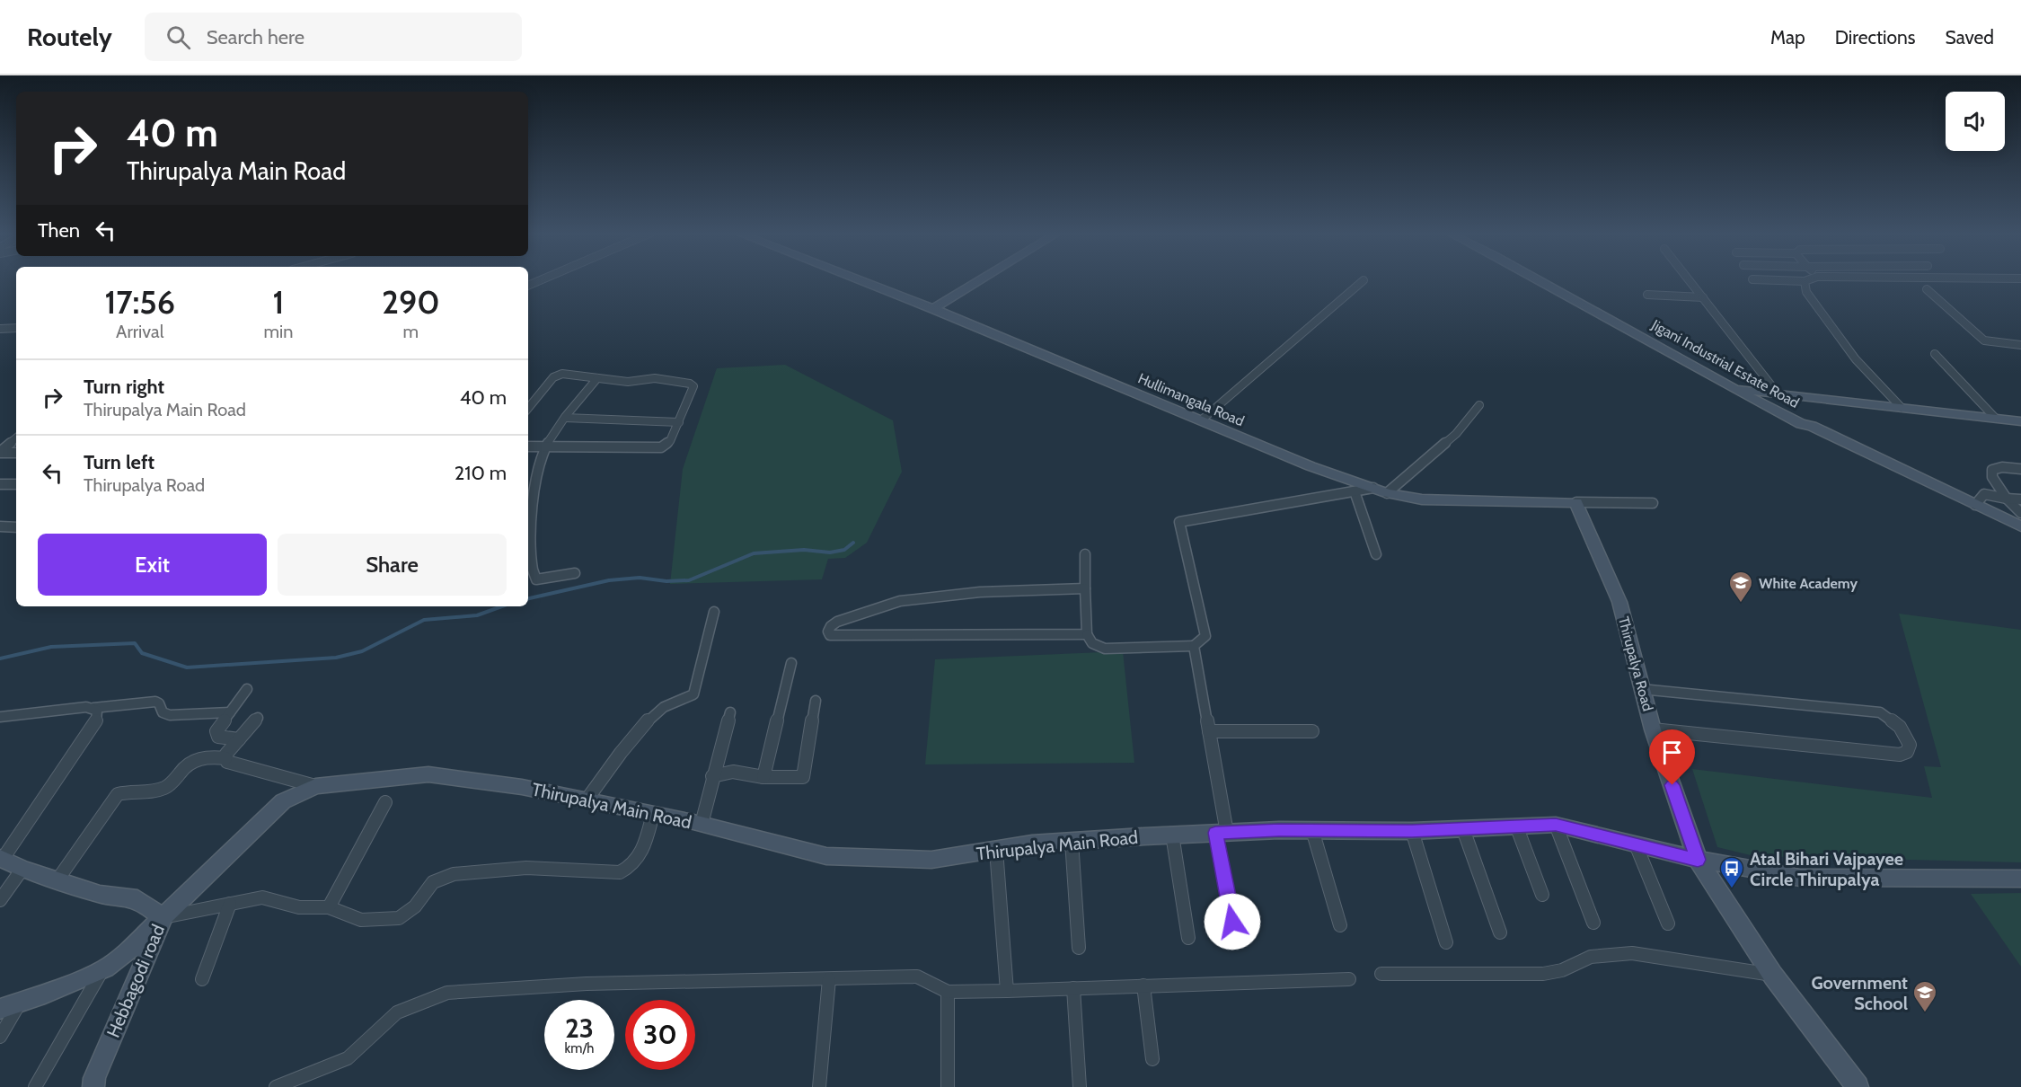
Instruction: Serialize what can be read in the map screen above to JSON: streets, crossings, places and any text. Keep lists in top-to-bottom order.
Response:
{
  "streets": {
    "street": [
      "Jigani Industrial Estate Road",
      "Hullimangala Road",
      "Thirupalya Road",
      "Thirupalya Main Road",
      "Hebbagodi road"
    ]
  },
  "crossings": [
    ["Hullimangala Road", "Thirupalya Road"],
    ["Thirupalya Road", "Thirupalya Main Road"],
    ["Thirupalya Main Road", "Hebbagodi road"]
  ],
  "places": {
    "school or university": ["White Academy", "Government School"],
    "bus stop": ["Atal Bihari Vajpayee Circle Thirupalya"]
  },
  "page": {
    "header": "Routely",
    "search": "Search here",
    "nav": ["Map", "Directions", "Saved"],
    "turn": ["40 m", "Thirupalya Main Road"],
    "then": "Then",
    "eta": [
      "17:56",
      "Arrival",
      "1",
      "min",
      "290",
      "m"
    ],
    "list": [
      {
        "name": "Turn right",
        "note": "Thirupalya Main Road",
        "value": "40 m"
      },
      {
        "name": "Turn left",
        "note": "Thirupalya Road",
        "value": "210 m"
      }
    ],
    "buttons": ["Exit", "Share"],
    "speed": "23 km/h",
    "limit": "30"
  }
}
